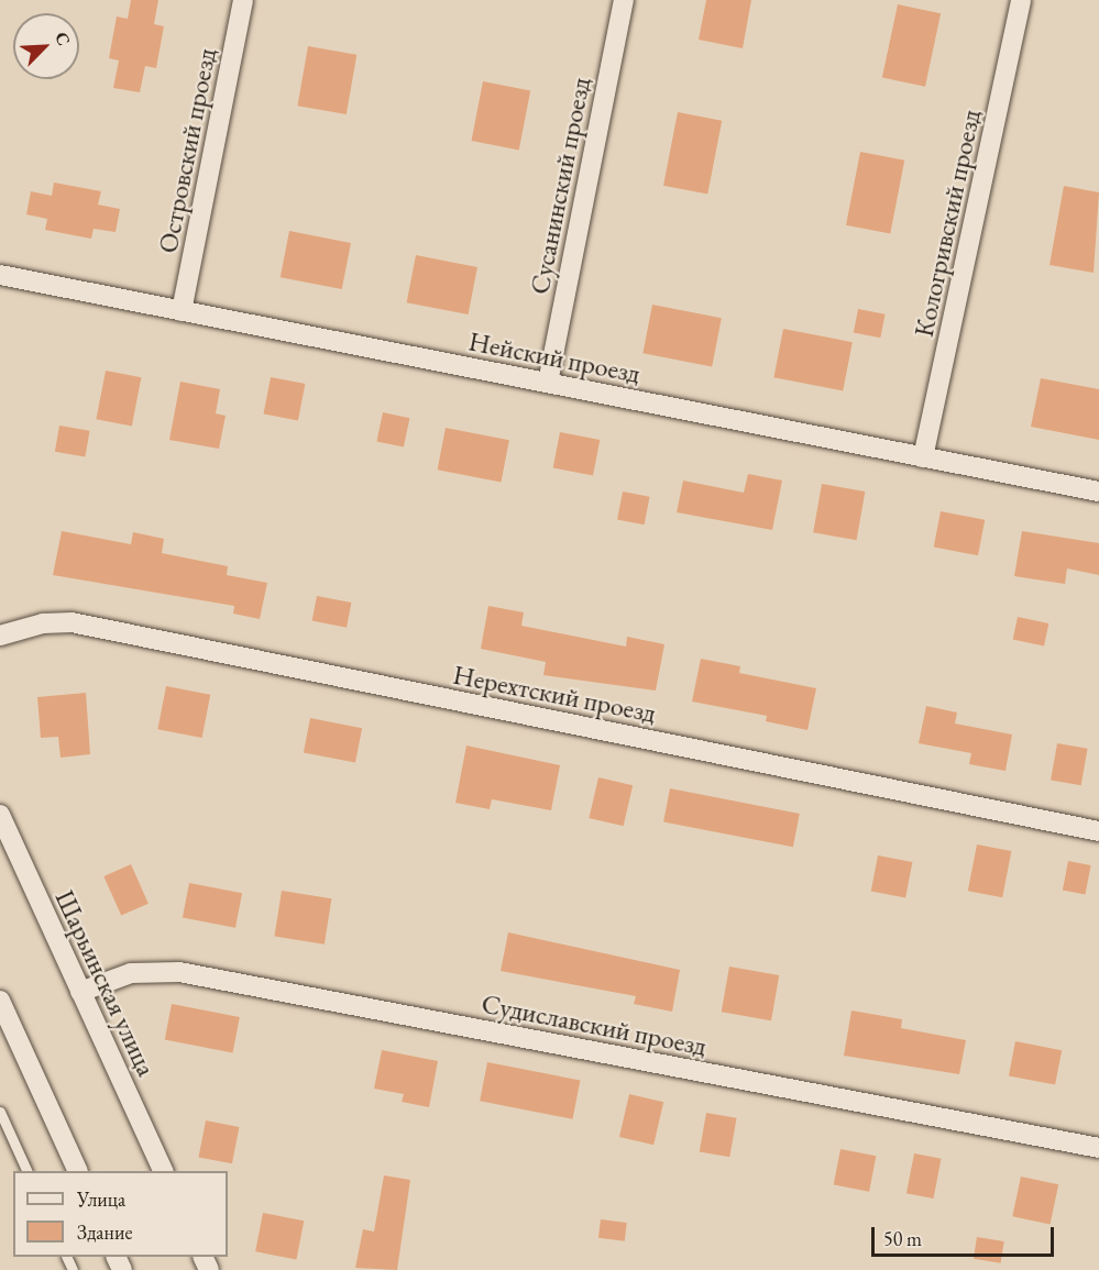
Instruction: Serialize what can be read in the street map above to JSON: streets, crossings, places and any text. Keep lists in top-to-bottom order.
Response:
{
  "streets": {
    "street": [
      "Островский проезд",
      "Сусанинский проезд",
      "Кологривский проезд",
      "Нейский проезд",
      "Нерехтский проезд",
      "Шарьинская улица",
      "Судиславский проезд"
    ]
  },
  "crossings": [
    ["Островский проезд", "Нейский проезд"],
    ["Сусанинский проезд", "Нейский проезд"],
    ["Кологривский проезд", "Нейский проезд"],
    ["Шарьинская улица", "Судиславский проезд"]
  ],
  "legend": ["Улица", "Здание"],
  "scale_bar": "50 m",
  "north": "top right"
}
